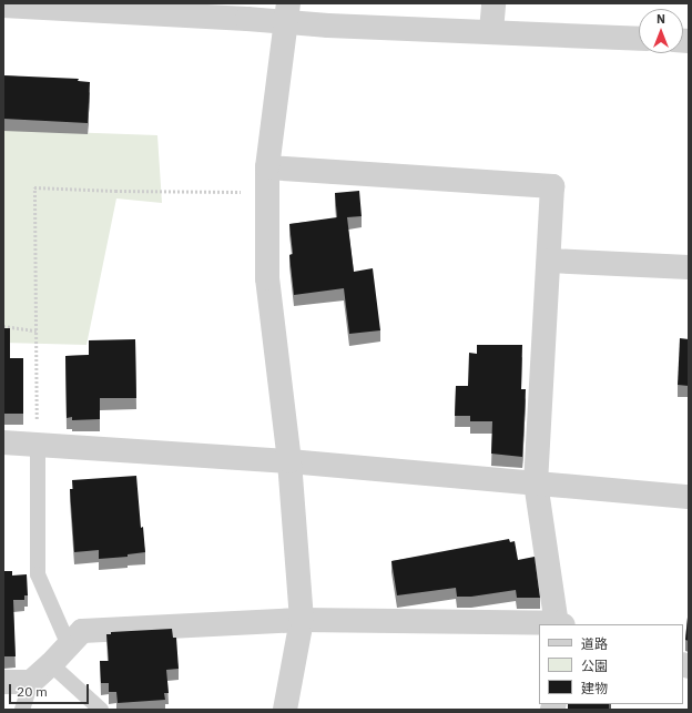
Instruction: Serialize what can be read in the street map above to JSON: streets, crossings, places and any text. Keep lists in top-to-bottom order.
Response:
{
  "legend": ["道路", "公園", "建物"],
  "scale_bar": "20 m",
  "north": "top"
}
